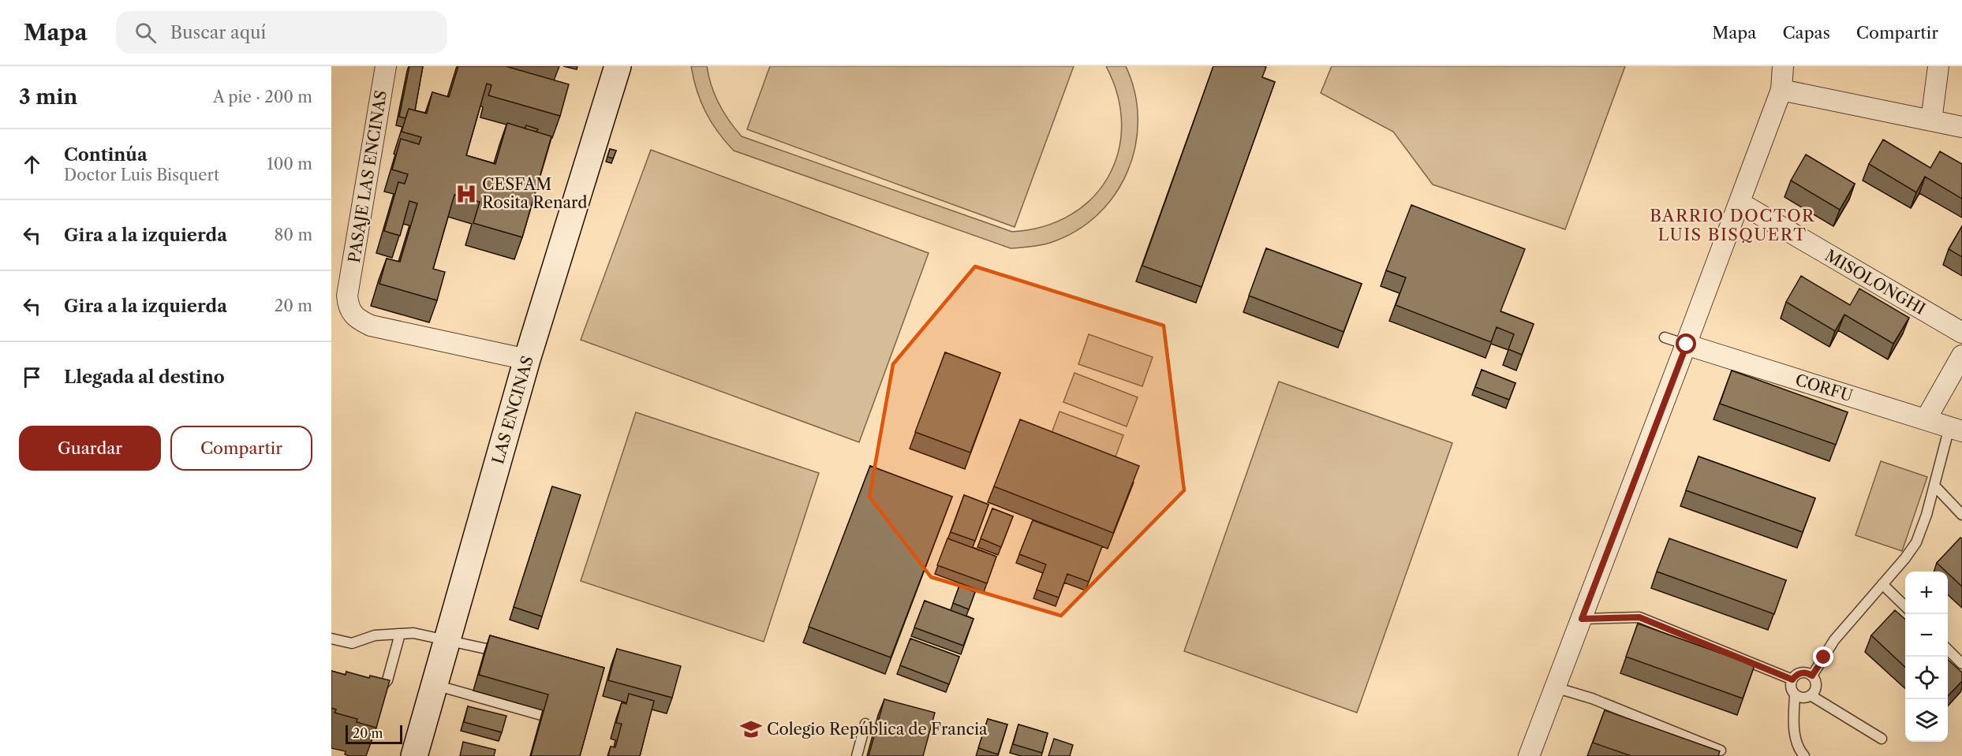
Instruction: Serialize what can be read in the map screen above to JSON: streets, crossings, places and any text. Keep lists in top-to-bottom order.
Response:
{
  "streets": {
    "street": [
      "PASAJE LAS ENCINAS",
      "MISOLONGHI",
      "CORFU",
      "LAS ENCINAS"
    ]
  },
  "crossings": [
    ["PASAJE LAS ENCINAS", "LAS ENCINAS"]
  ],
  "districts": ["BARRIO DOCTOR LUIS BISQUERT"],
  "places": {
    "hospital": ["CESFAM Rosita Renard"],
    "school or university": ["Colegio República de Francia"]
  },
  "scale_bar": "20 m",
  "page": {
    "header": "Mapa",
    "search": "Buscar aquí",
    "nav": ["Mapa", "Capas", "Compartir"],
    "heading": ["3 min", "A pie · 200 m"],
    "list": [
      ["Continúa", "Doctor Luis Bisquert", "100 m"],
      ["Gira a la izquierda", "80 m"],
      ["Gira a la izquierda", "20 m"],
      "Llegada al destino"
    ],
    "buttons": ["Guardar", "Compartir"],
    "map_buttons": ["+", "−"],
    "scale": "20 m"
  }
}
